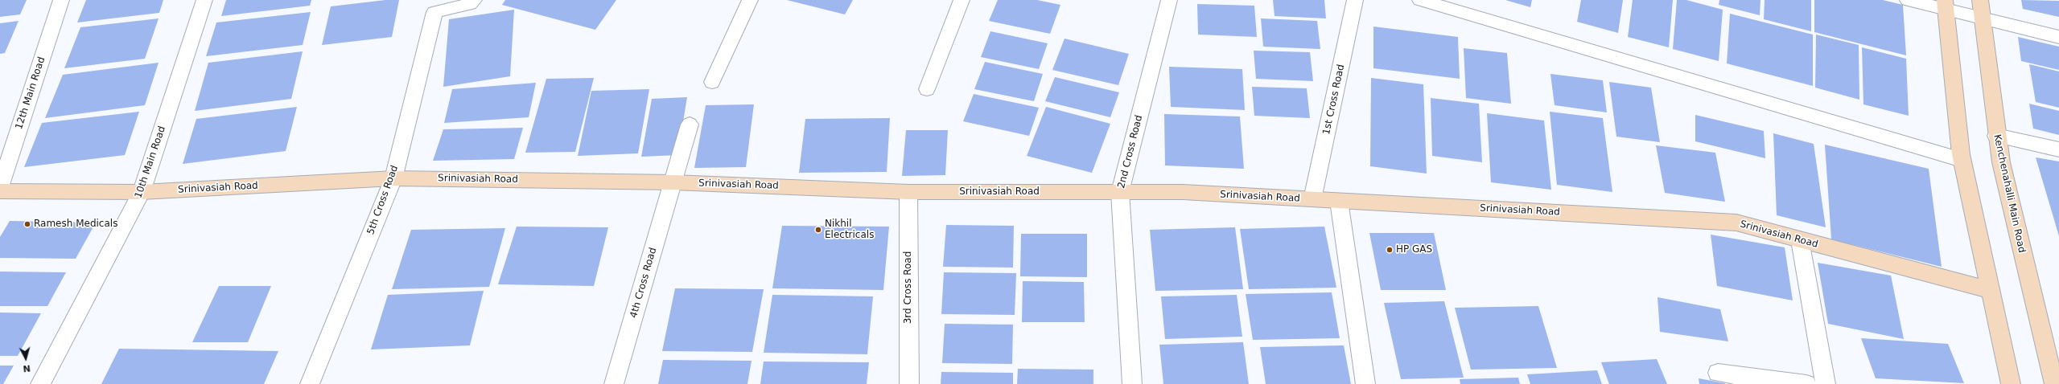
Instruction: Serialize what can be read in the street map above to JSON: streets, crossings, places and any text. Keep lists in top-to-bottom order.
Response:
{
  "streets": {
    "street": [
      "12th Main Road",
      "1st Cross Road",
      "2nd Cross Road",
      "10th Main Road",
      "Srinivasiah Road",
      "Kenchenahalli Main Road",
      "5th Cross Road",
      "4th Cross Road",
      "3rd Cross Road"
    ]
  },
  "crossings": [
    ["1st Cross Road", "Srinivasiah Road"],
    ["2nd Cross Road", "Srinivasiah Road"],
    ["10th Main Road", "Srinivasiah Road"],
    ["Srinivasiah Road", "5th Cross Road"],
    ["Srinivasiah Road", "4th Cross Road"],
    ["Srinivasiah Road", "3rd Cross Road"]
  ],
  "places": ["Ramesh Medicals", "Nikhil Electricals", "HP GAS"],
  "north": "bottom"
}
